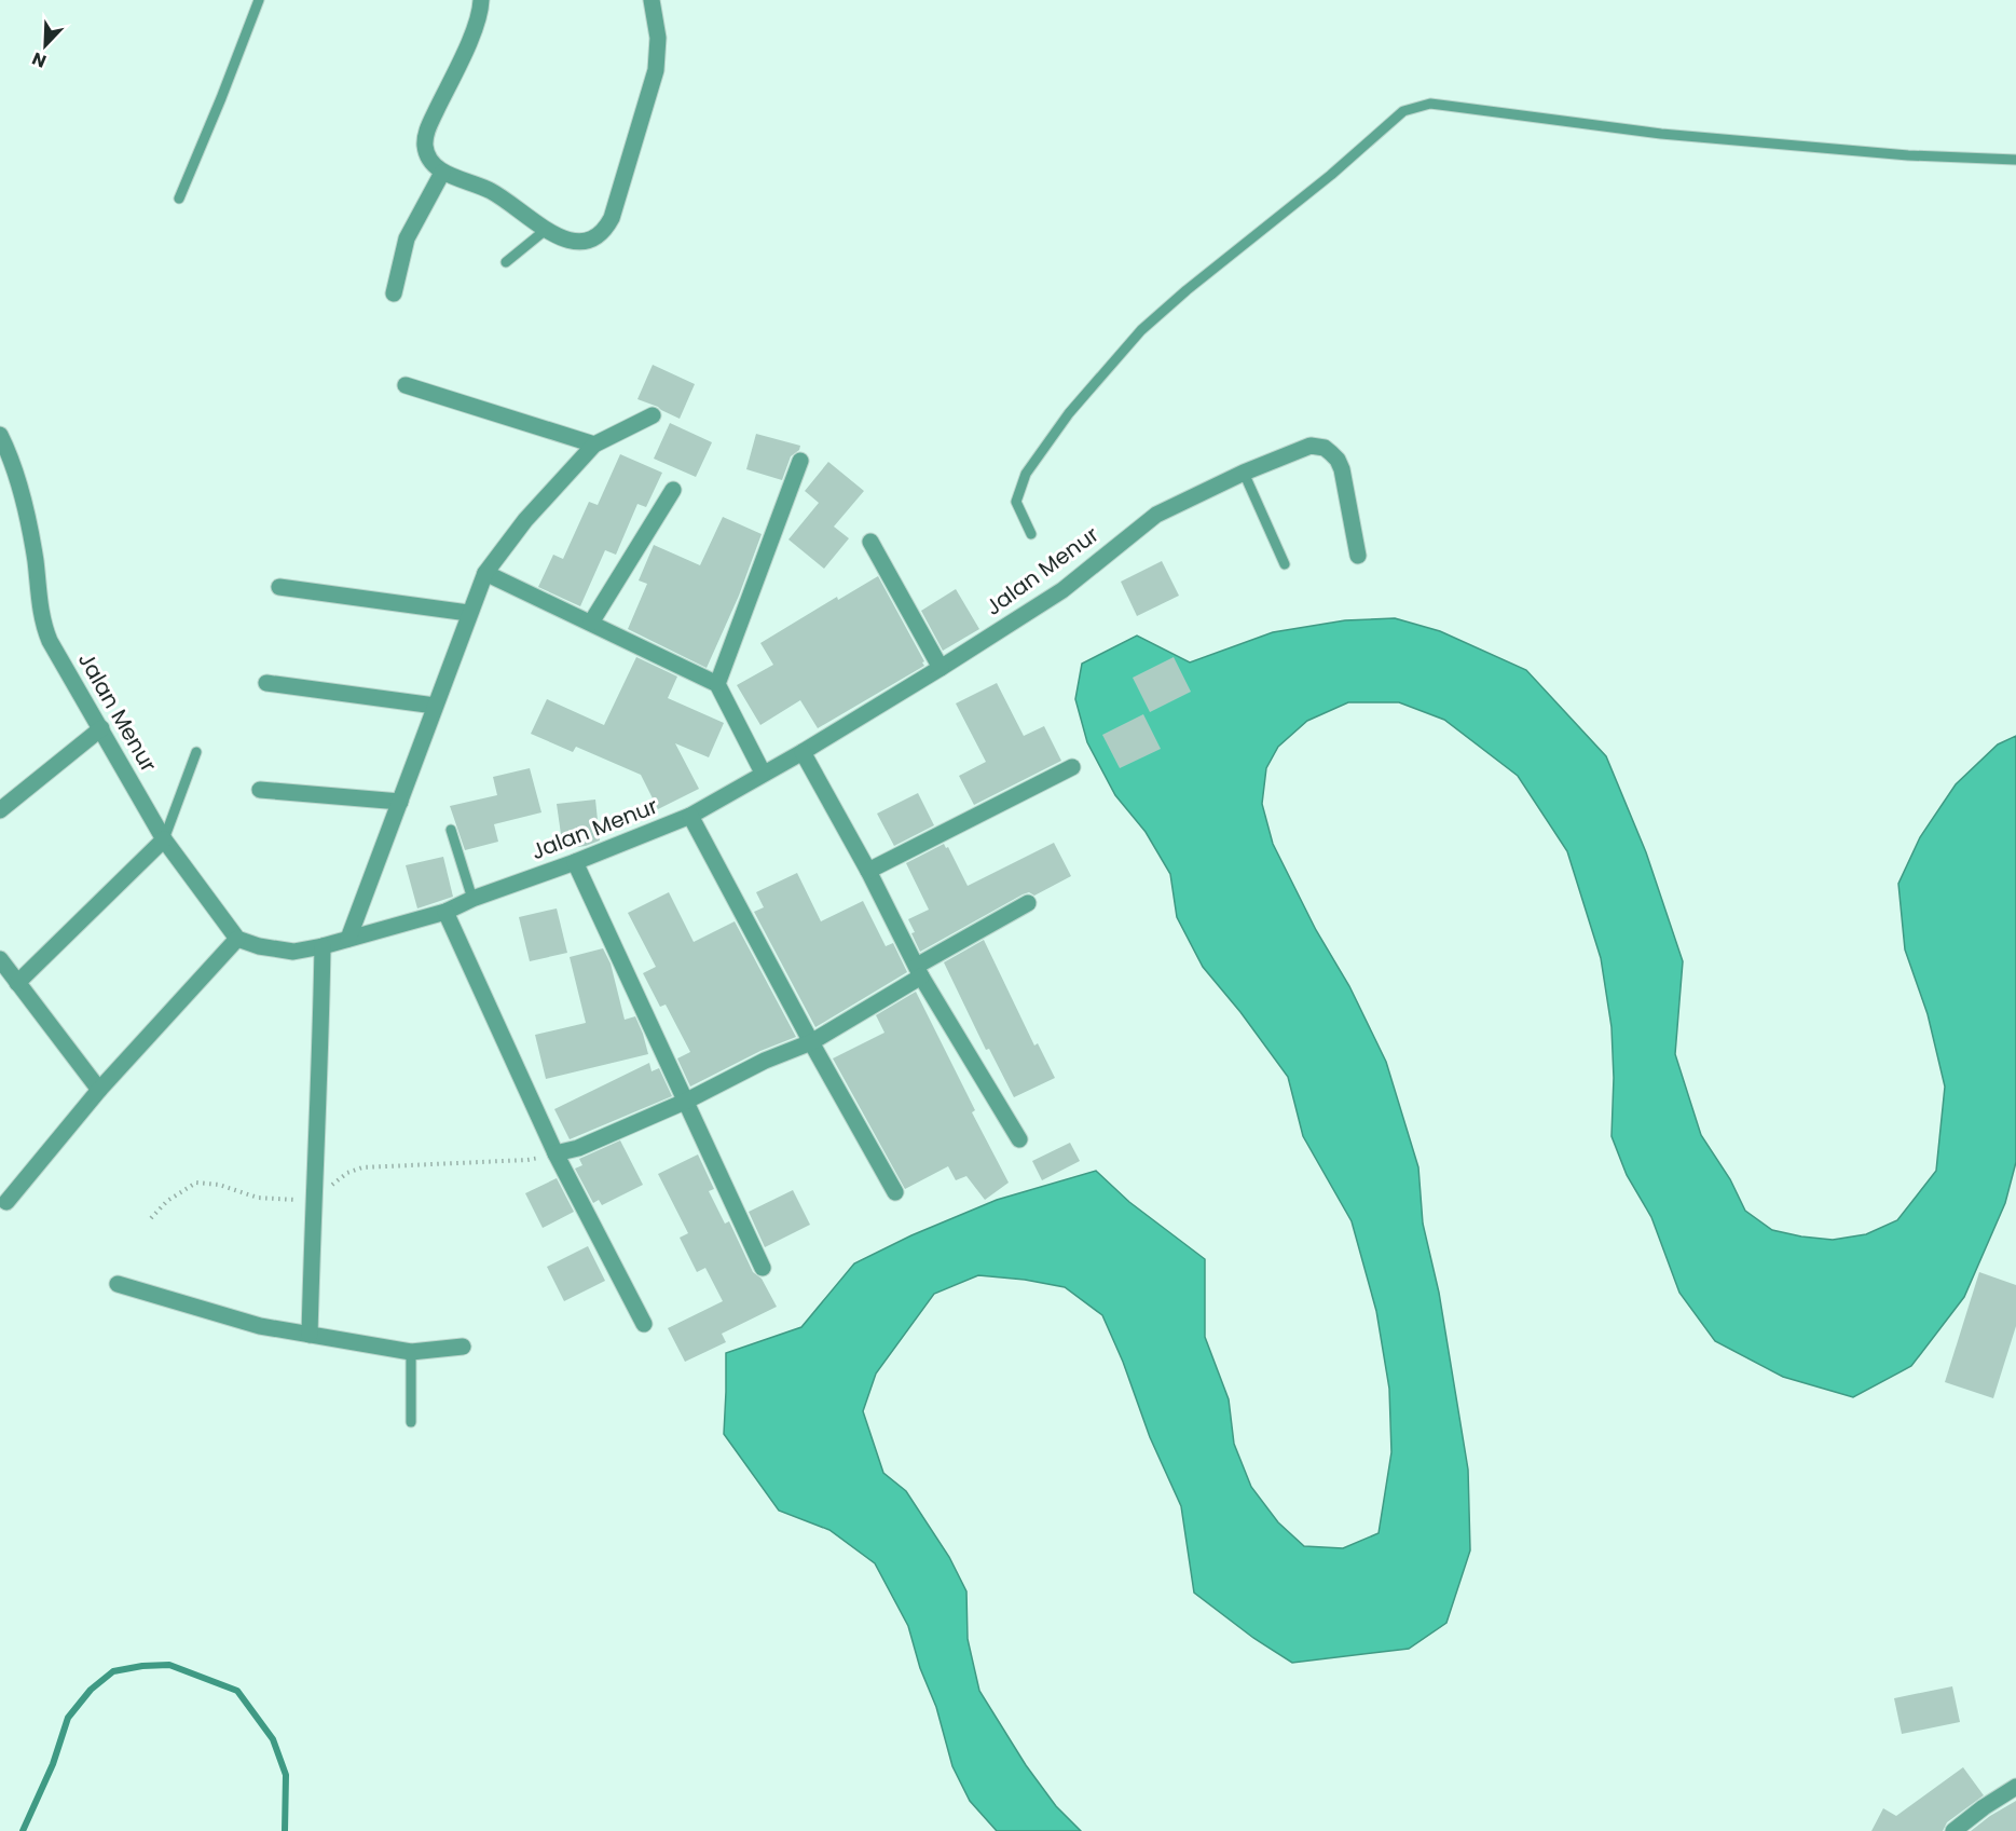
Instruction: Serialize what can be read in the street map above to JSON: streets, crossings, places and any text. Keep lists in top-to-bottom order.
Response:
{
  "streets": {
    "street": ["Jalan Menur"]
  },
  "north": "bottom left"
}
